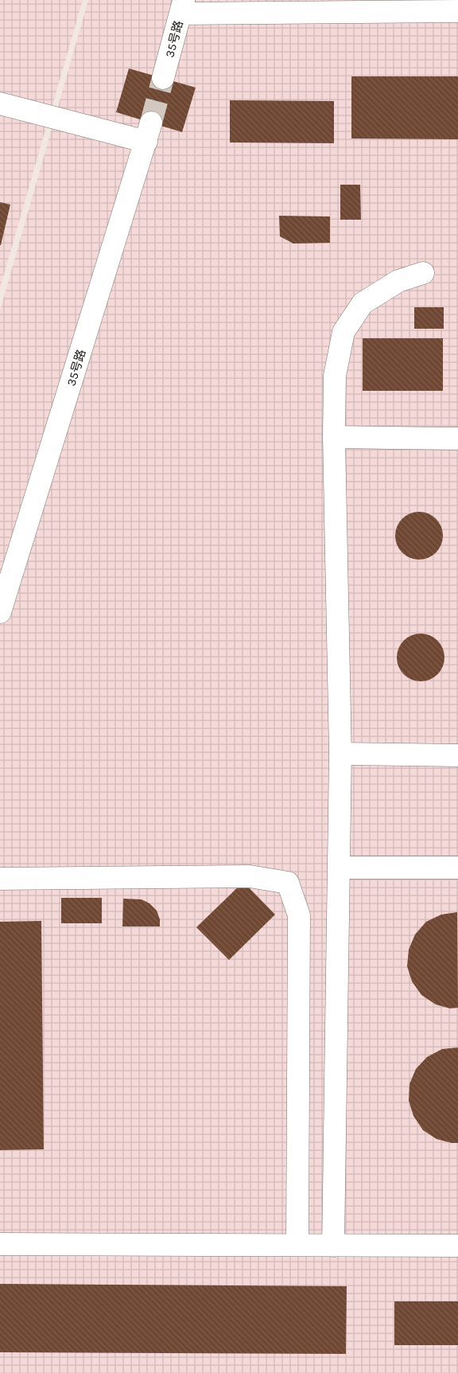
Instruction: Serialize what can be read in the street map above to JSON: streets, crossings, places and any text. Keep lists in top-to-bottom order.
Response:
{
  "streets": {
    "street": ["35号路"]
  }
}
